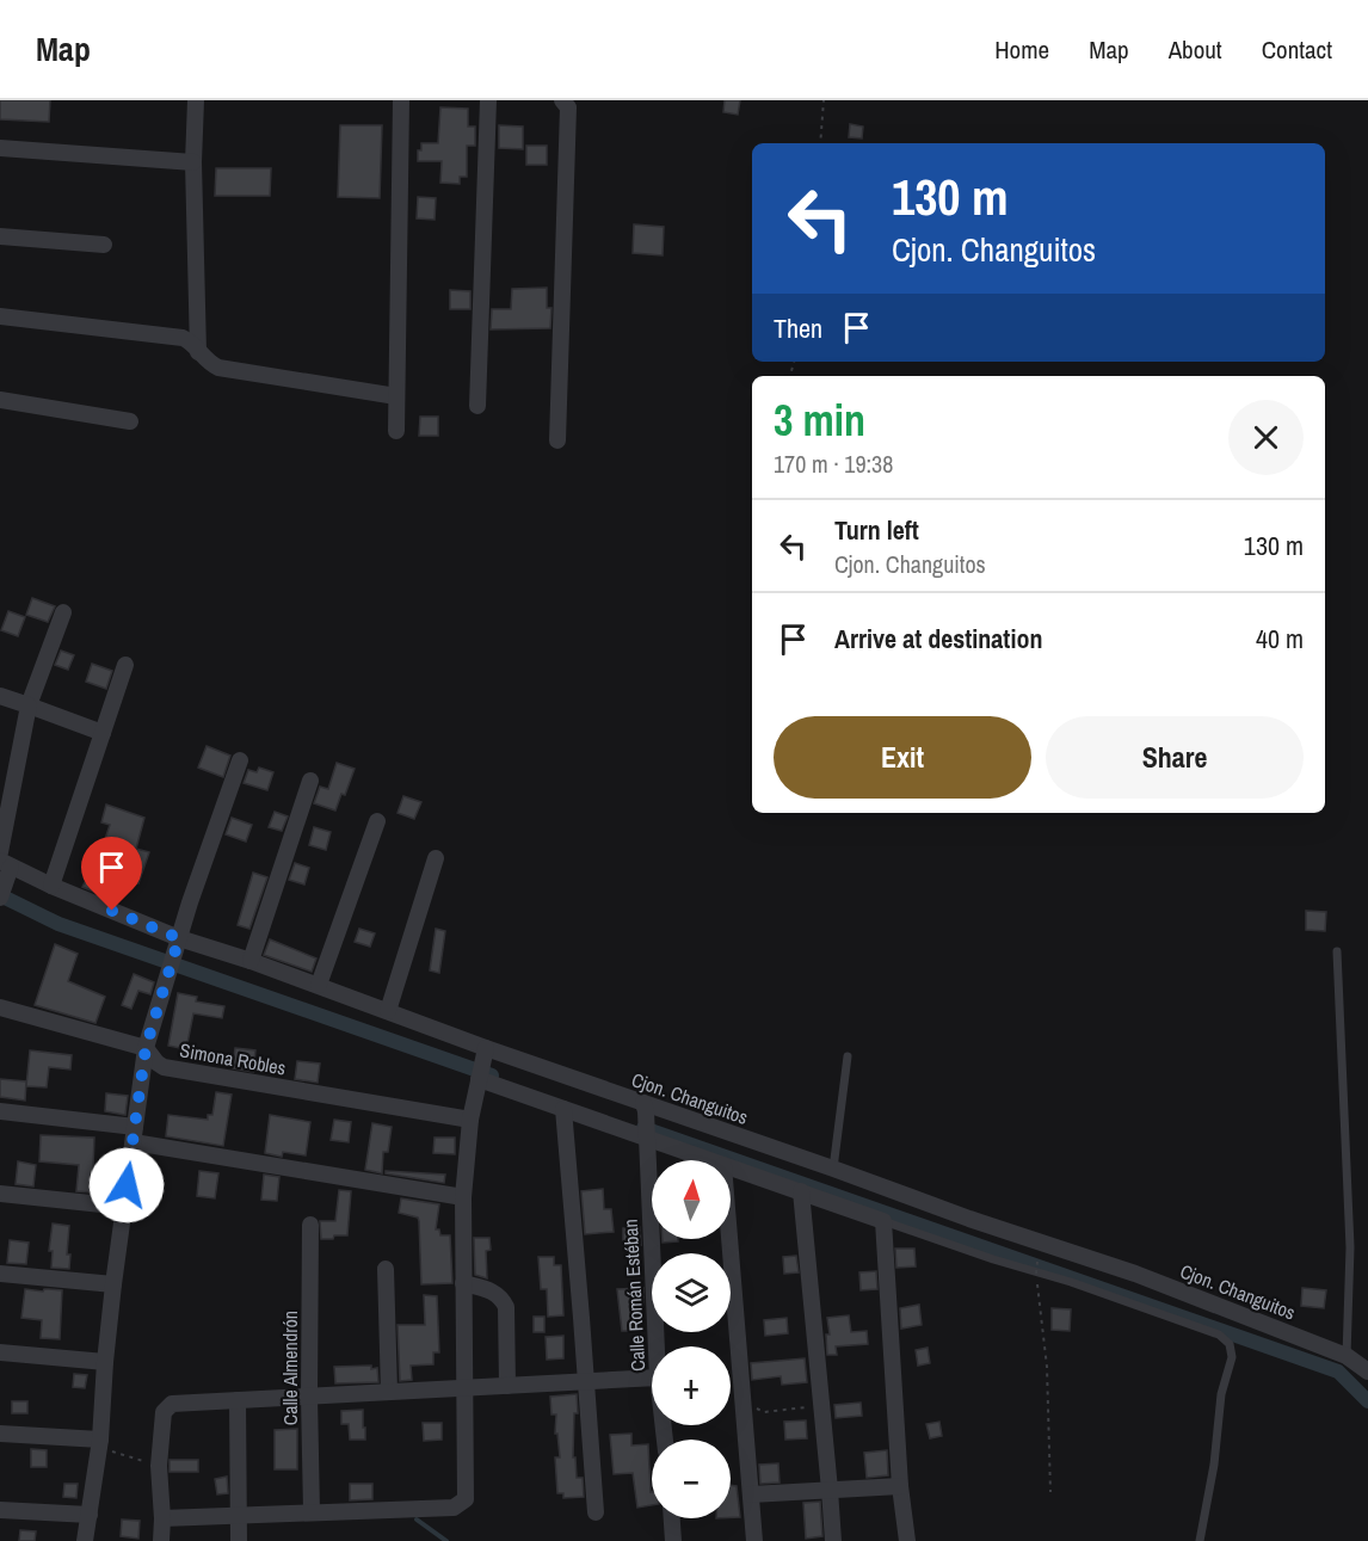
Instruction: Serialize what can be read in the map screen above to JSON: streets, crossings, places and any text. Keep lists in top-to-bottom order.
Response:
{
  "streets": {
    "street": [
      "Simona Robles",
      "Cjon. Changuitos",
      "Calle Román Estéban",
      "Calle Almendrón"
    ]
  },
  "crossings": [
    ["Cjon. Changuitos", "Calle Román Estéban"]
  ],
  "north": "top",
  "page": {
    "header": "Map",
    "nav": [
      "Home",
      "Map",
      "About",
      "Contact"
    ],
    "turn": ["130 m", "Cjon. Changuitos"],
    "then": "Then",
    "heading": ["3 min", "170 m · 19:38"],
    "list": [
      {
        "name": "Turn left",
        "note": "Cjon. Changuitos",
        "value": "130 m"
      },
      {
        "name": "Arrive at destination",
        "value": "40 m"
      }
    ],
    "buttons": ["Exit", "Share"],
    "map_buttons": ["+", "−"]
  }
}
